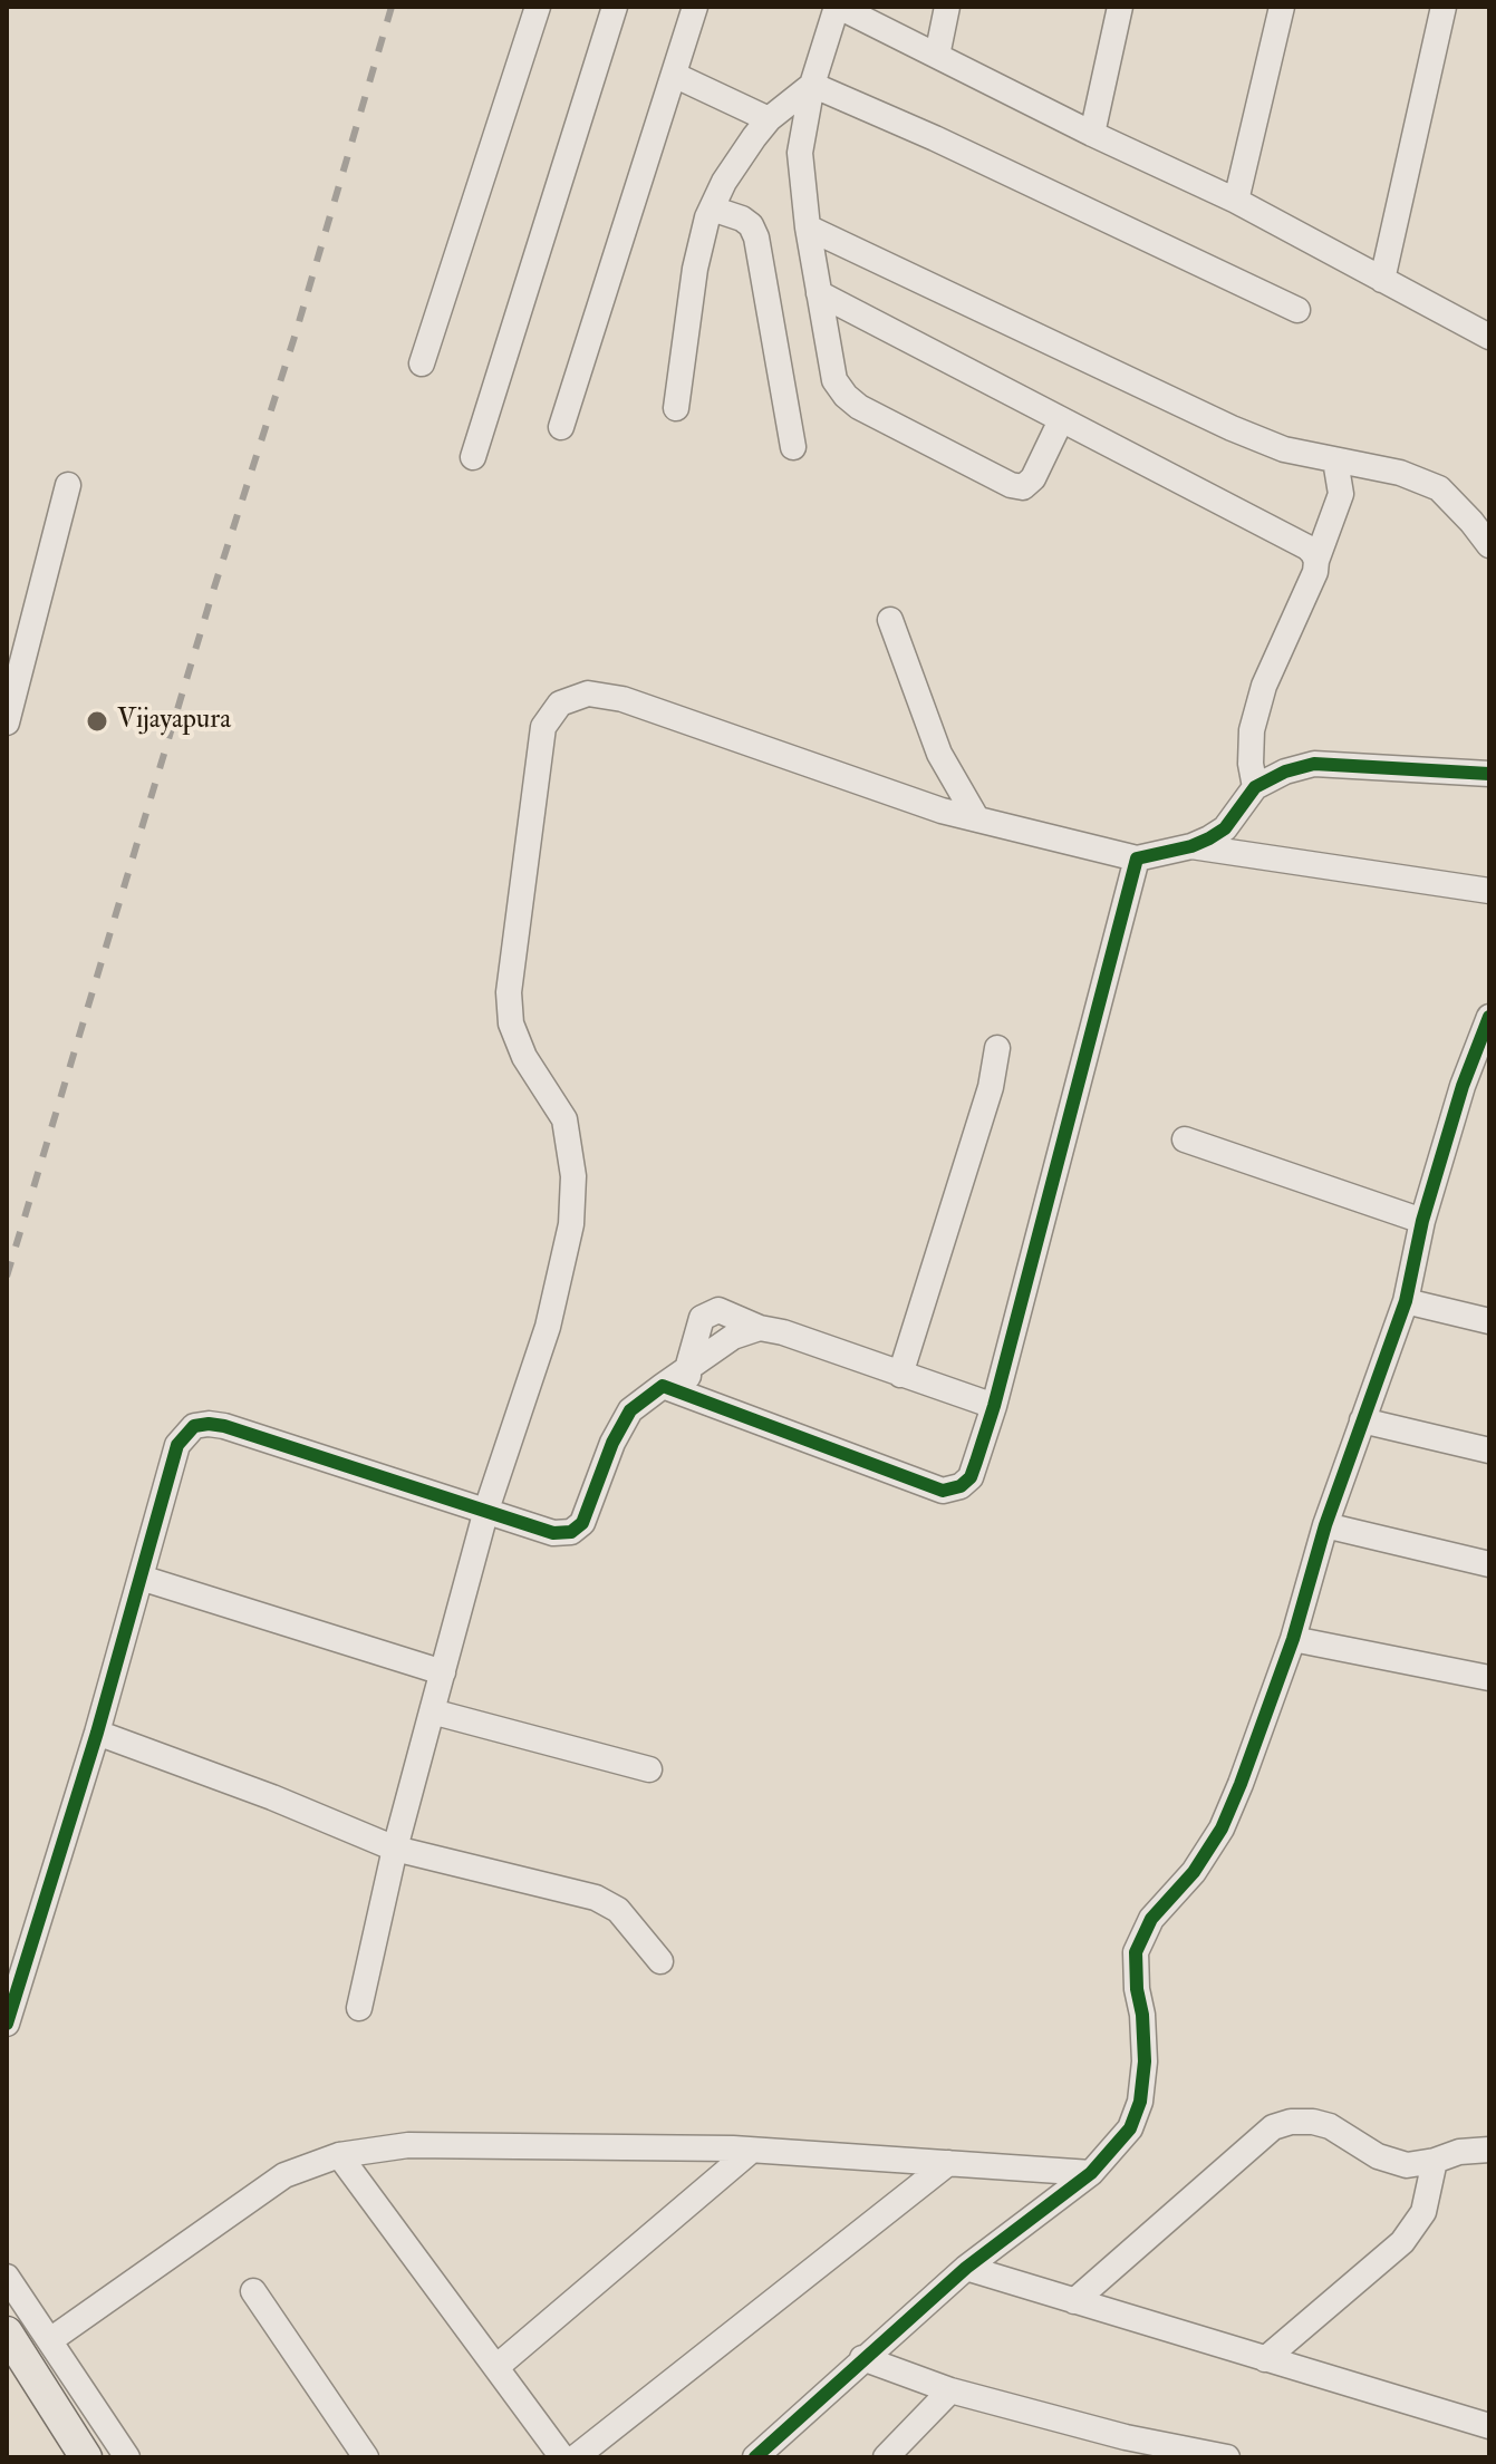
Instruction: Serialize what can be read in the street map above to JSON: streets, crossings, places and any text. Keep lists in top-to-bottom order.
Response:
{
  "places": ["Vijayapura"]
}
